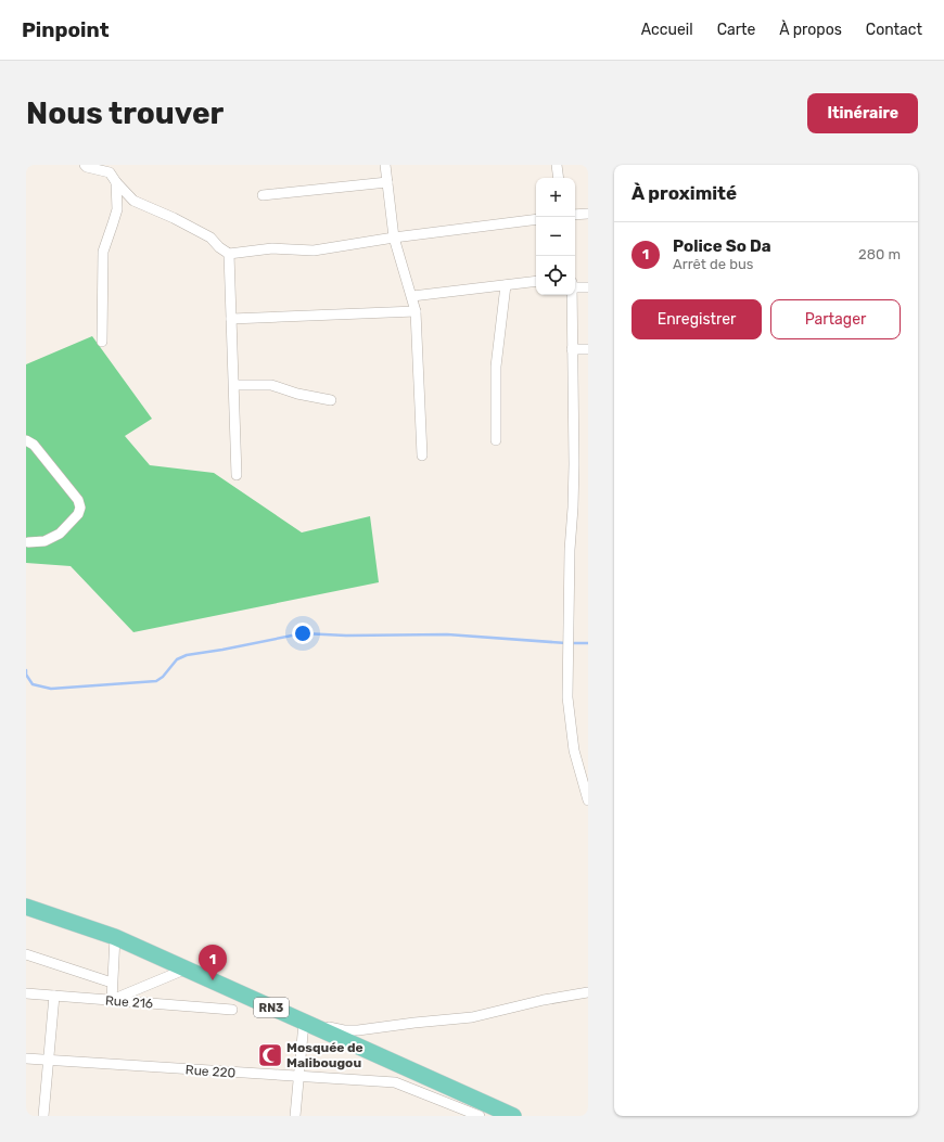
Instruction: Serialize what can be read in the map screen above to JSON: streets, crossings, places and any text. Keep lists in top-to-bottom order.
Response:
{
  "streets": {
    "highway": ["RN3"],
    "street": ["Rue 216", "Rue 220"]
  },
  "places": {
    "mosque": ["Mosquée de Malibougou"]
  },
  "page": {
    "header": "Pinpoint",
    "nav": [
      "Accueil",
      "Carte",
      "À propos",
      "Contact"
    ],
    "buttons": [
      "Itinéraire",
      ["Enregistrer", "Partager"]
    ],
    "title": "Nous trouver",
    "heading": "À proximité",
    "map_buttons": ["+", "−"],
    "list": [
      {
        "mark": "1",
        "name": "Police So Da",
        "note": "Arrêt de bus",
        "value": "280 m"
      }
    ],
    "pins": "1"
  }
}
